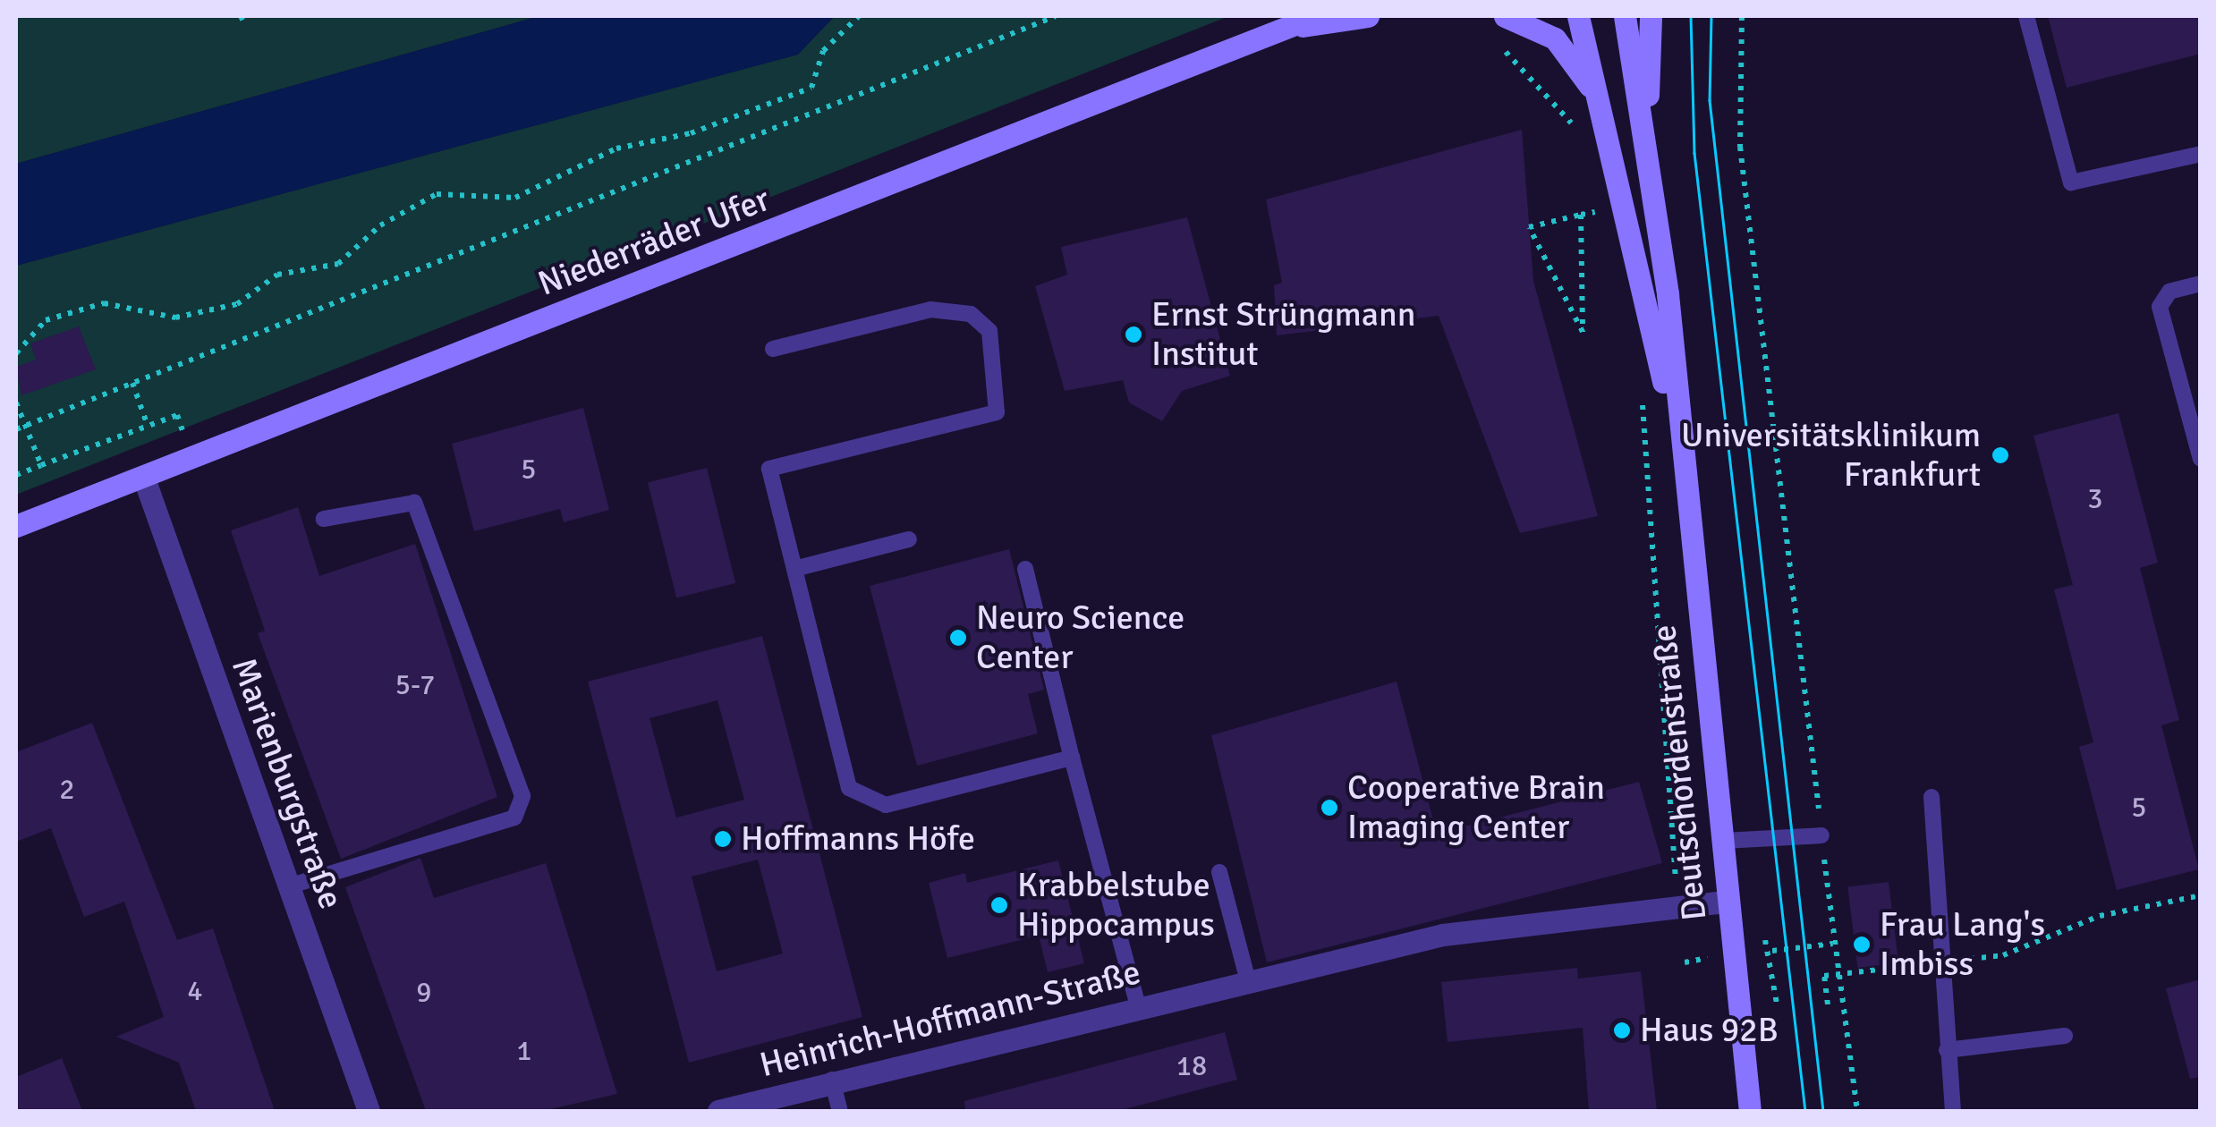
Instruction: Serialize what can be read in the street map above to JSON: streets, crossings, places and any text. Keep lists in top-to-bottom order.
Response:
{
  "streets": {
    "main road": ["Niederräder Ufer", "Deutschordenstraße"],
    "street": ["Marienburgstraße", "Heinrich-Hoffmann-Straße"]
  },
  "crossings": [
    ["Niederräder Ufer", "Marienburgstraße"],
    ["Deutschordenstraße", "Heinrich-Hoffmann-Straße"]
  ],
  "places": [
    "Ernst Strüngmann Institut",
    "Universitätsklinikum Frankfurt",
    "Neuro Science Center",
    "Cooperative Brain Imaging Center",
    "Hoffmanns Höfe",
    "Krabbelstube Hippocampus",
    "Frau Lang's Imbiss",
    "Haus 92B"
  ],
  "house_numbers": [
    "5",
    "3",
    "5-7",
    "2",
    "5",
    "4",
    "9",
    "1",
    "18"
  ]
}
